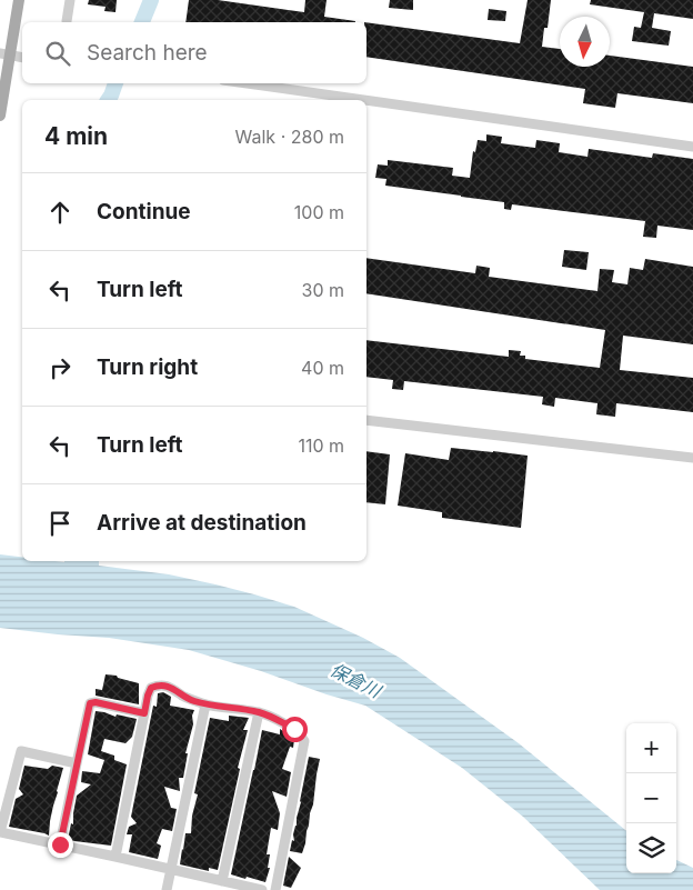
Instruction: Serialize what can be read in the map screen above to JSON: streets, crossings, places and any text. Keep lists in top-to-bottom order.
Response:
{
  "water": ["保倉川"],
  "north": "bottom",
  "page": {
    "search": "Search here",
    "heading": ["4 min", "Walk · 280 m"],
    "list": [
      ["Continue", "100 m"],
      ["Turn left", "30 m"],
      ["Turn right", "40 m"],
      ["Turn left", "110 m"],
      "Arrive at destination"
    ],
    "map_buttons": ["+", "−"]
  }
}
